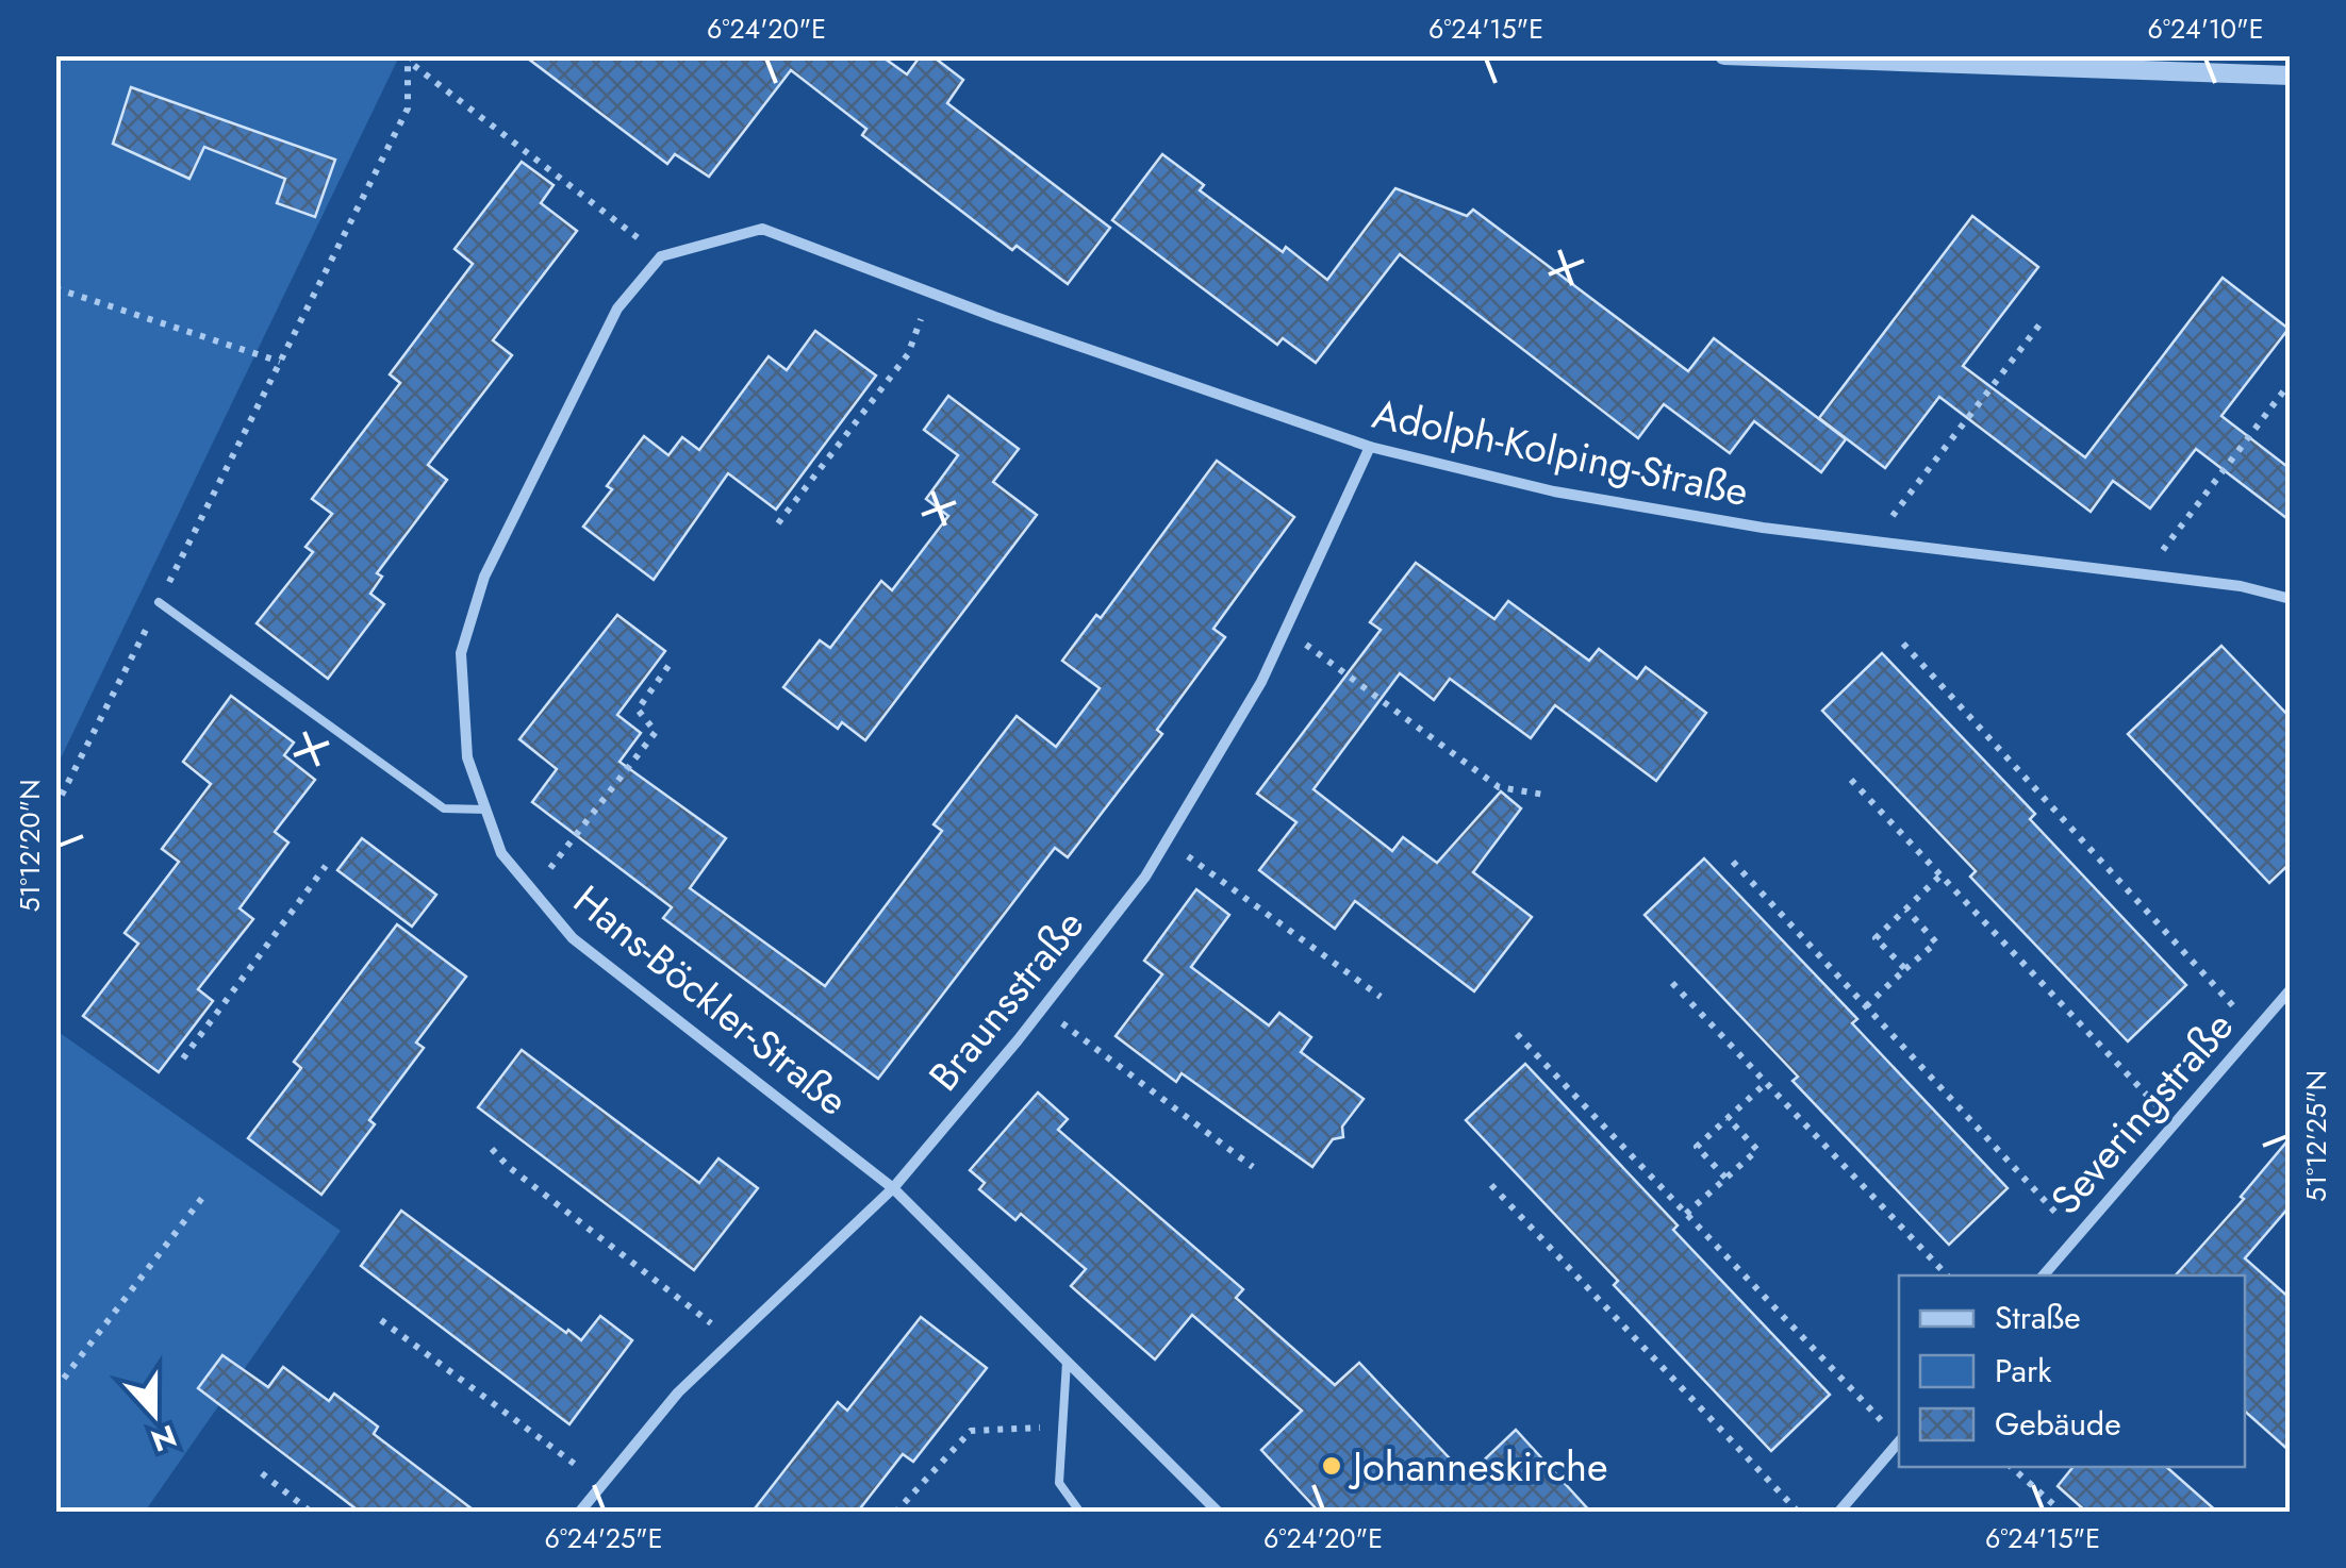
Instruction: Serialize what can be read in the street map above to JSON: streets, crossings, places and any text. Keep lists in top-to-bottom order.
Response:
{
  "streets": {
    "street": [
      "Adolph-Kolping-Straße",
      "Hans-Böckler-Straße",
      "Braunsstraße",
      "Severingstraße"
    ]
  },
  "crossings": [
    ["Adolph-Kolping-Straße", "Hans-Böckler-Straße"],
    ["Adolph-Kolping-Straße", "Braunsstraße"],
    ["Hans-Böckler-Straße", "Braunsstraße"]
  ],
  "places": ["Johanneskirche"],
  "legend": ["Straße", "Park", "Gebäude"],
  "north": "bottom",
  "coordinates": [
    "6°24'20\"E",
    "6°24'15\"E",
    "6°24'10\"E",
    "51°12'20\"N",
    "51°12'25\"N",
    "6°24'25\"E"
  ]
}
